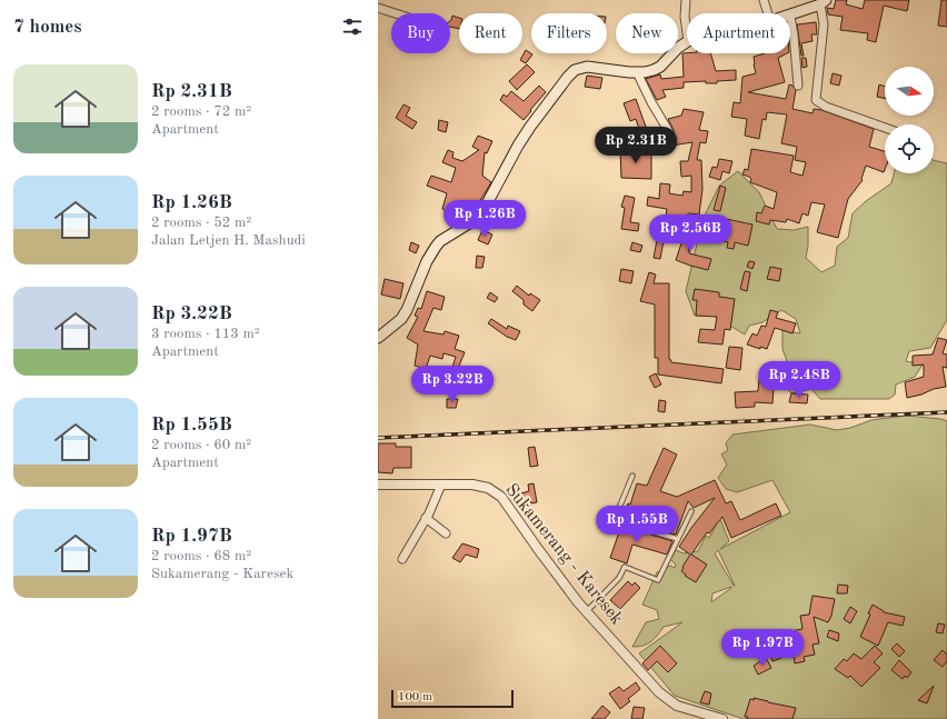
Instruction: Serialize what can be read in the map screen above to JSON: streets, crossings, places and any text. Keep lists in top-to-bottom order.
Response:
{
  "streets": {
    "street": ["Sukamerang - Karesek"]
  },
  "scale_bar": "100 m",
  "north": "right",
  "page": {
    "heading": "7 homes",
    "chip": [
      "Buy",
      "Rent",
      "Filters",
      "New",
      "Apartment"
    ],
    "list": [
      {
        "name": "Rp 2.31B",
        "note": "2 rooms · 72 m² · Apartment"
      },
      {
        "name": "Rp 1.26B",
        "note": "2 rooms · 52 m² · Jalan Letjen H. Mashudi"
      },
      {
        "name": "Rp 3.22B",
        "note": "3 rooms · 113 m² · Apartment"
      },
      {
        "name": "Rp 1.55B",
        "note": "2 rooms · 60 m² · Apartment"
      },
      {
        "name": "Rp 1.97B",
        "note": "2 rooms · 68 m² · Sukamerang - Karesek"
      }
    ],
    "price": [
      "Rp 2.31B",
      "Rp 1.26B",
      "Rp 2.56B",
      "Rp 2.48B",
      "Rp 3.22B",
      "Rp 1.55B",
      "Rp 1.97B"
    ],
    "scale": "100 m"
  }
}
